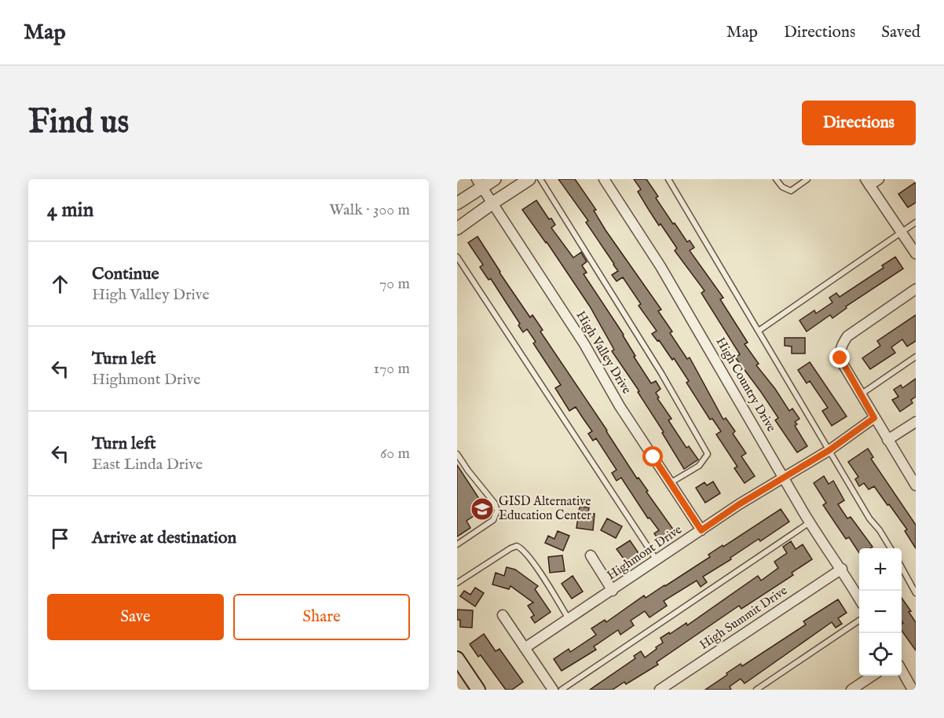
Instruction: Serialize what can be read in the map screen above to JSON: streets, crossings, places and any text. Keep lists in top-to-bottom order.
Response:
{
  "streets": {
    "street": [
      "High Valley Drive",
      "High Country Drive",
      "Highmont Drive",
      "High Summit Drive"
    ]
  },
  "crossings": [
    ["High Valley Drive", "Highmont Drive"],
    ["High Country Drive", "Highmont Drive"],
    ["High Country Drive", "High Summit Drive"]
  ],
  "places": {
    "school or university": ["GISD Alternative Education Center"]
  },
  "page": {
    "header": "Map",
    "nav": ["Map", "Directions", "Saved"],
    "buttons": [
      "Directions",
      ["Save", "Share"]
    ],
    "title": "Find us",
    "heading": ["4 min", "Walk · 300 m"],
    "list": [
      ["Continue", "High Valley Drive", "70 m"],
      ["Turn left", "Highmont Drive", "170 m"],
      ["Turn left", "East Linda Drive", "60 m"],
      "Arrive at destination"
    ],
    "map_buttons": ["+", "−"]
  }
}
